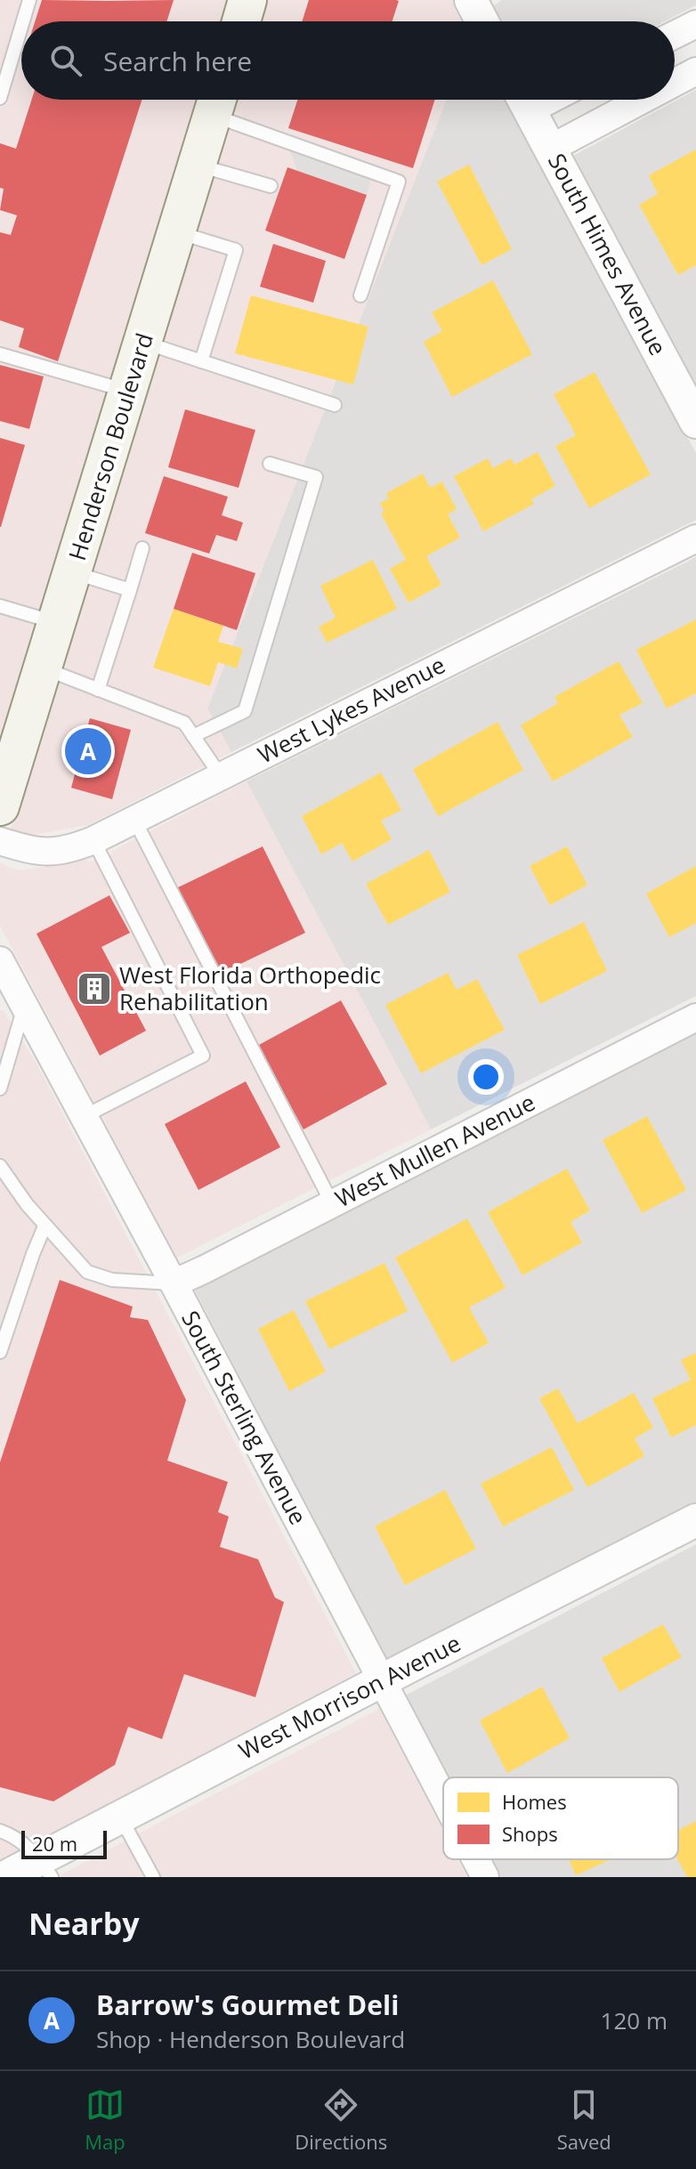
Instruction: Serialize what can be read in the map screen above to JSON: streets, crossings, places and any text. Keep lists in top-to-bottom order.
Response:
{
  "streets": {
    "main road": ["Henderson Boulevard"],
    "street": [
      "South Himes Avenue",
      "West Lykes Avenue",
      "West Mullen Avenue",
      "South Sterling Avenue",
      "West Morrison Avenue"
    ]
  },
  "crossings": [
    ["West Mullen Avenue", "South Sterling Avenue"],
    ["South Sterling Avenue", "West Morrison Avenue"]
  ],
  "places": {
    "building": ["West Florida Orthopedic Rehabilitation"]
  },
  "legend": ["Homes", "Shops"],
  "scale_bar": "20 m",
  "page": {
    "search": "Search here",
    "pins": "A",
    "scale": "20 m",
    "heading": "Nearby",
    "list": [
      {
        "mark": "A",
        "name": "Barrow's Gourmet Deli",
        "note": "Shop · Henderson Boulevard",
        "value": "120 m"
      }
    ],
    "nav": ["Map", "Directions", "Saved"]
  }
}
